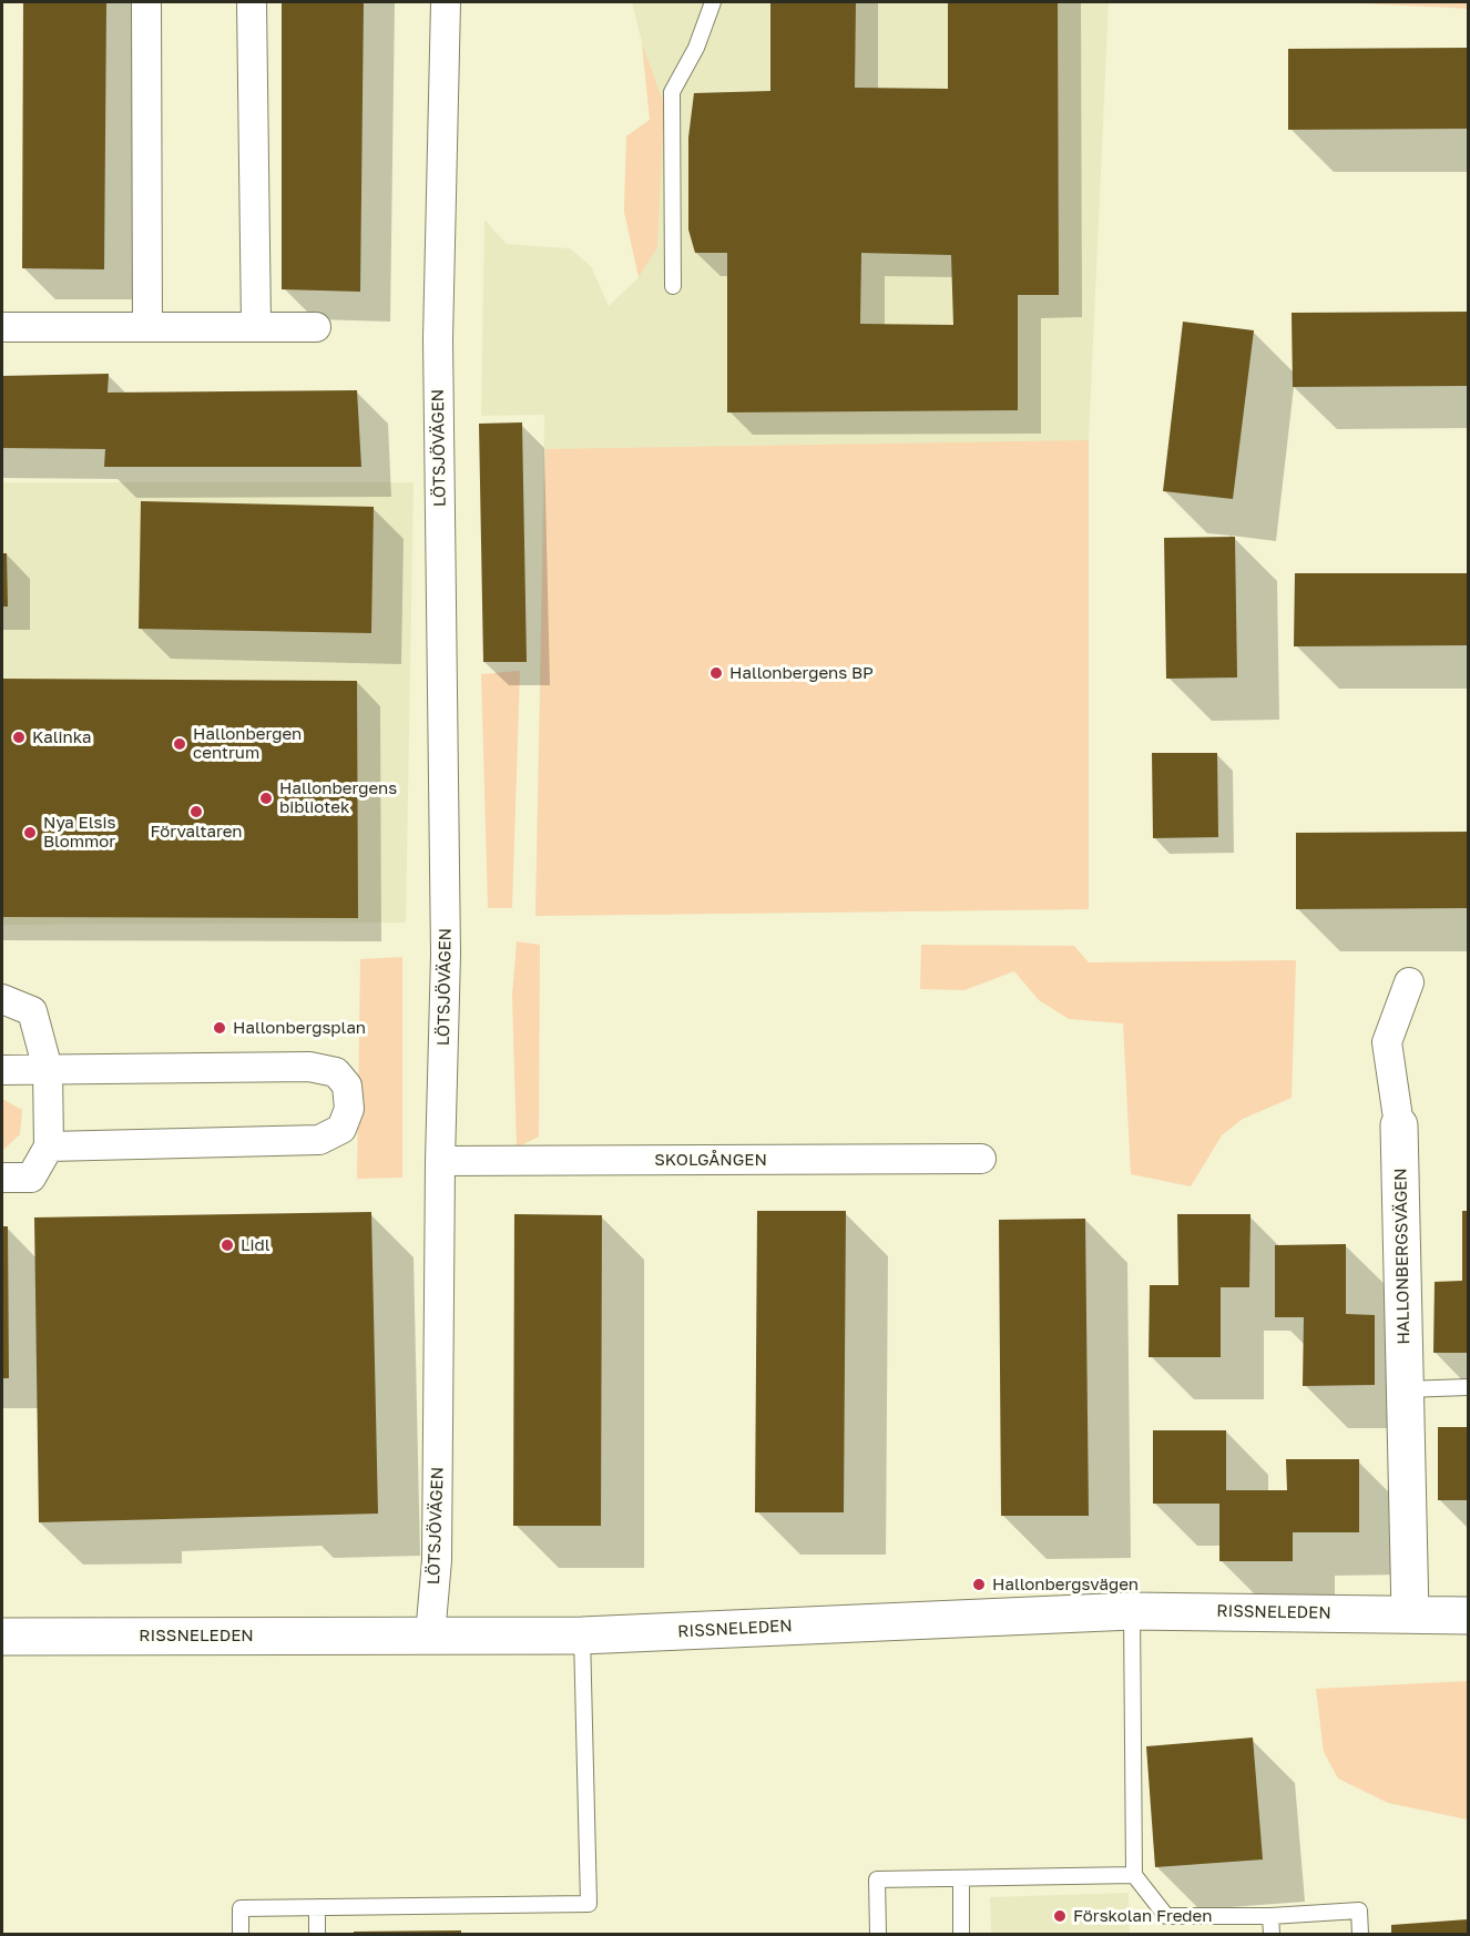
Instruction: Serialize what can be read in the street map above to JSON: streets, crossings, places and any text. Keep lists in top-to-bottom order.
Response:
{
  "streets": {
    "street": [
      "LÖTSJÖVÄGEN",
      "SKOLGÅNGEN",
      "HALLONBERGSVÄGEN",
      "RISSNELEDEN"
    ]
  },
  "crossings": [
    ["LÖTSJÖVÄGEN", "SKOLGÅNGEN"],
    ["LÖTSJÖVÄGEN", "RISSNELEDEN"],
    ["HALLONBERGSVÄGEN", "RISSNELEDEN"]
  ],
  "places": [
    "Hallonbergens BP",
    "Kalinka",
    "Hallonbergen centrum",
    "Hallonbergens bibliotek",
    "Förvaltaren",
    "Nya Elsis Blommor",
    "Hallonbergsplan",
    "Lidl",
    "Hallonbergsvägen",
    "Förskolan Freden"
  ]
}
